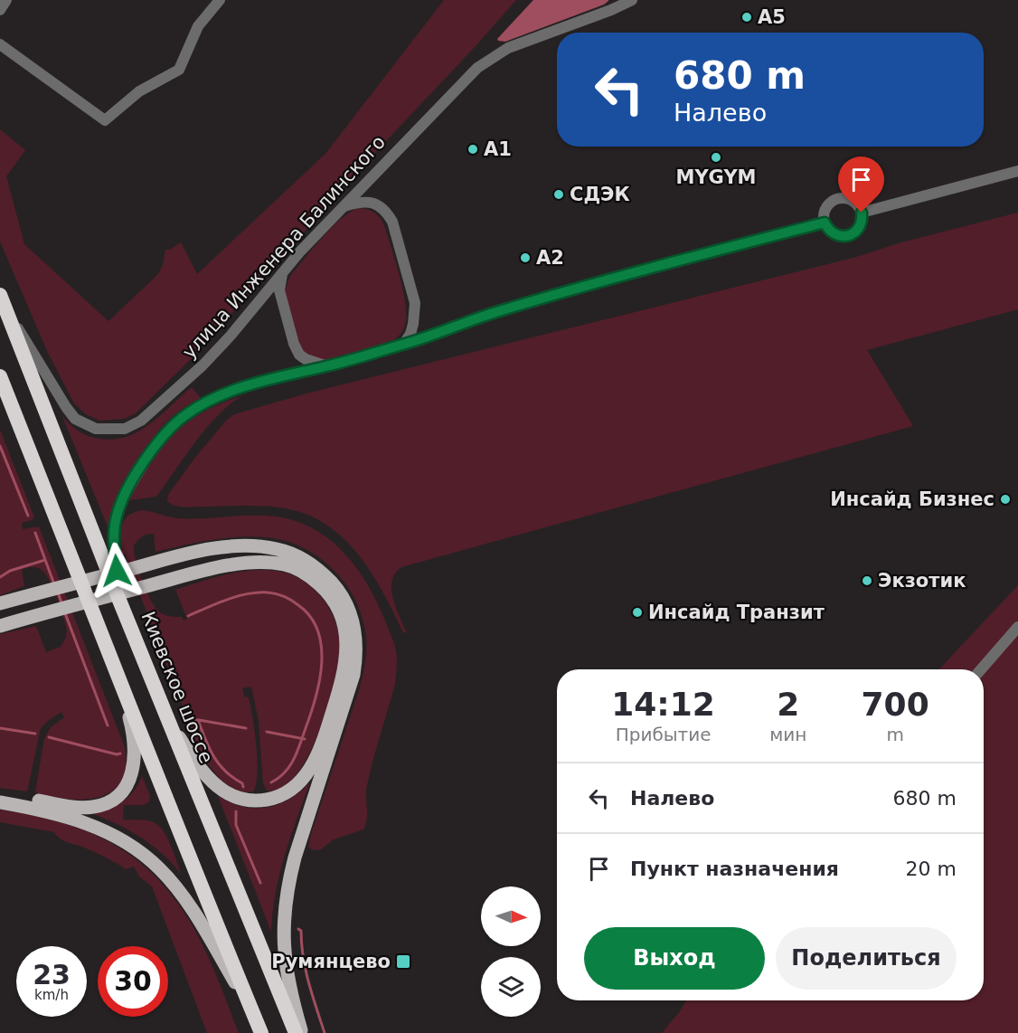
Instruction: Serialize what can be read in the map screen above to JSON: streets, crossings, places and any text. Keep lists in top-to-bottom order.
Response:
{
  "streets": {
    "highway": ["Киевское шоссе"],
    "street": ["улица Инженера Балинского"]
  },
  "crossings": [
    ["улица Инженера Балинского", "Киевское шоссе"]
  ],
  "places": {
    "other": [
      "А5",
      "А1",
      "MYGYM",
      "СДЭК",
      "А2",
      "Инсайд Бизнес",
      "Экзотик",
      "Инсайд Транзит"
    ],
    "transit": ["Румянцево"]
  },
  "north": "right",
  "page": {
    "turn": ["680 m", "Налево"],
    "eta": [
      "14:12",
      "Прибытие",
      "2",
      "мин",
      "700",
      "m"
    ],
    "list": [
      {
        "name": "Налево",
        "value": "680 m"
      },
      {
        "name": "Пункт назначения",
        "value": "20 m"
      }
    ],
    "buttons": ["Выход", "Поделиться"],
    "speed": "23 km/h",
    "limit": "30"
  }
}
